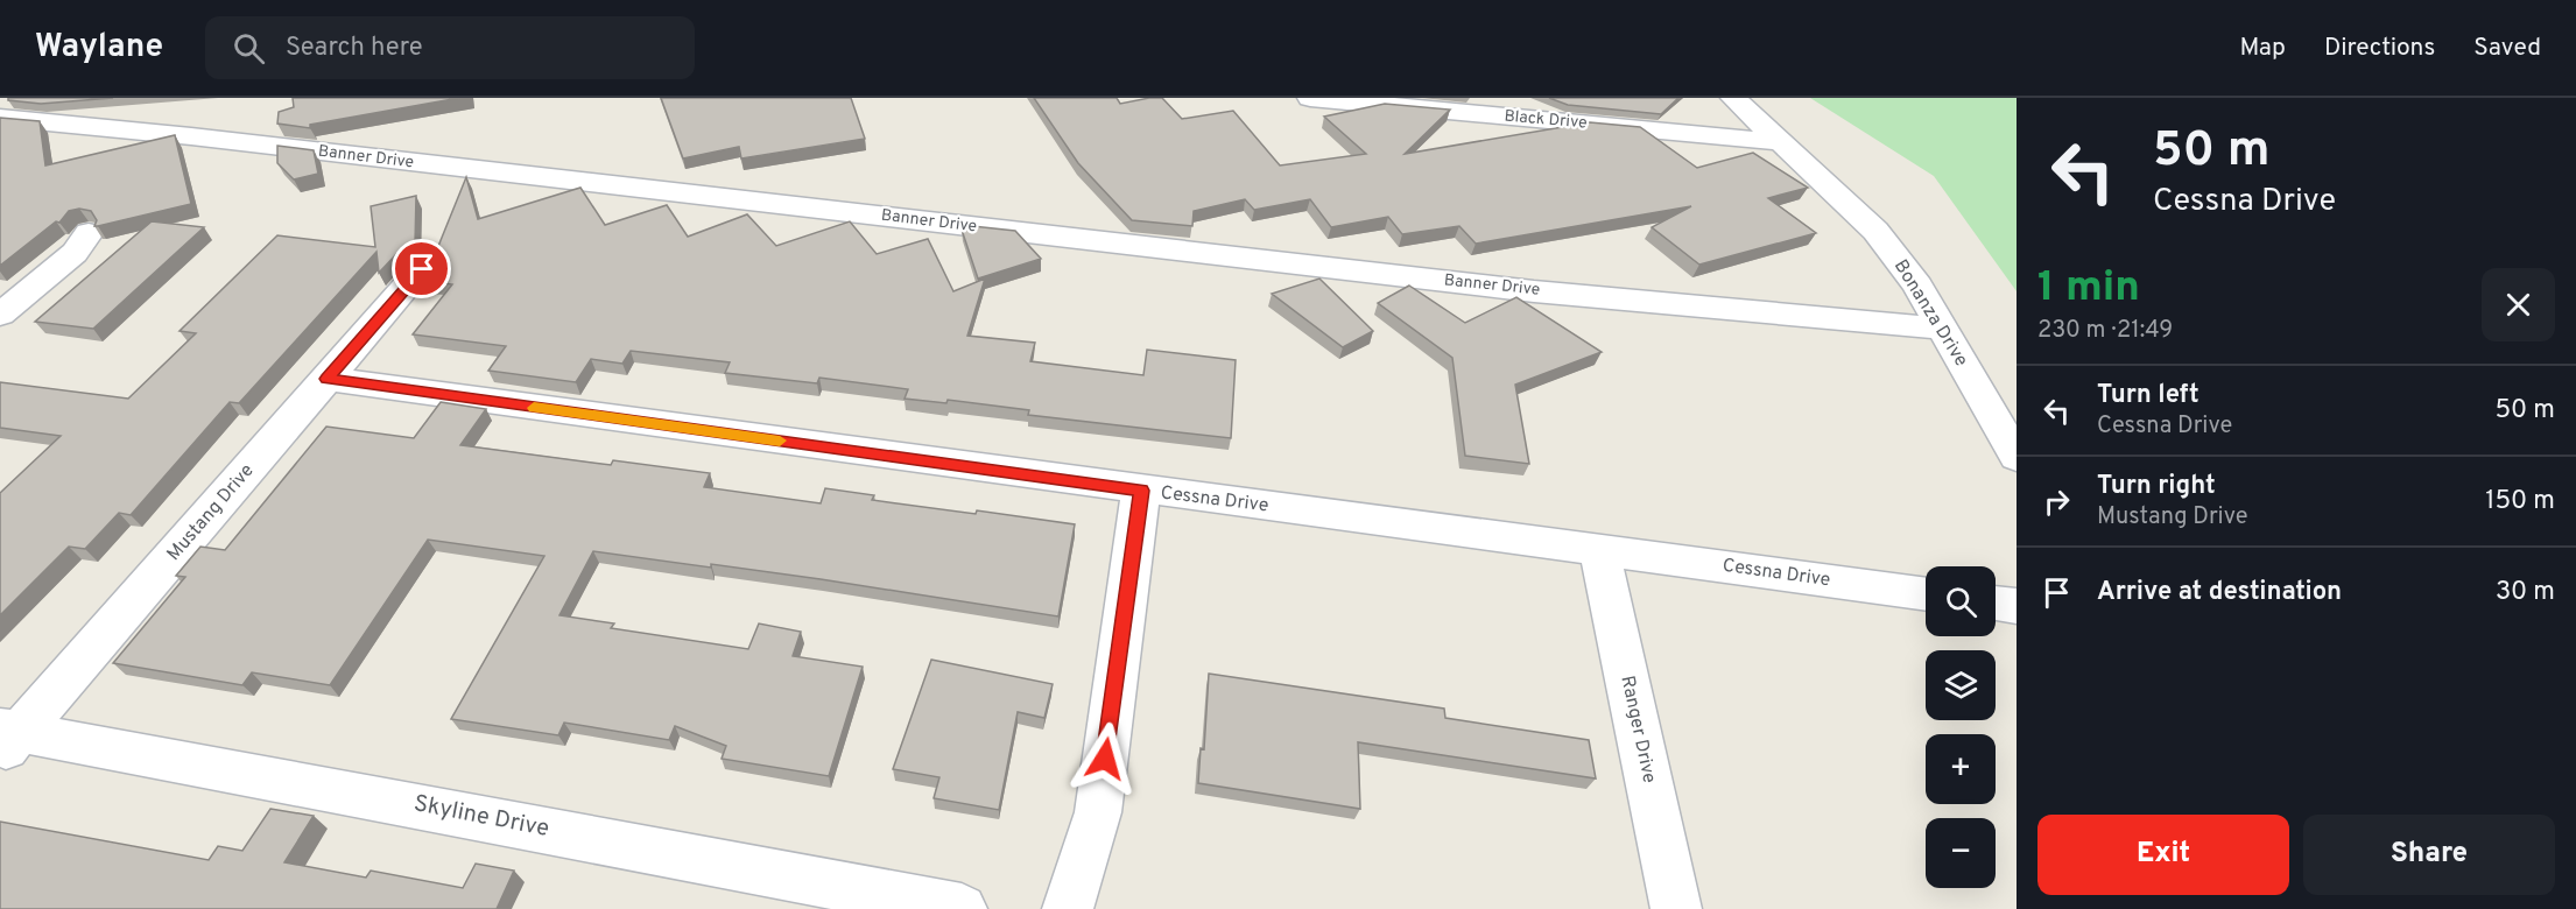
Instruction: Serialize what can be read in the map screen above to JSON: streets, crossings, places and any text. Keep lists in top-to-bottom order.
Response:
{
  "streets": {
    "street": [
      "Black Drive",
      "Banner Drive",
      "Bonanza Drive",
      "Cessna Drive",
      "Mustang Drive",
      "Ranger Drive",
      "Skyline Drive"
    ]
  },
  "crossings": [
    ["Black Drive", "Bonanza Drive"],
    ["Banner Drive", "Bonanza Drive"],
    ["Cessna Drive", "Mustang Drive"],
    ["Cessna Drive", "Ranger Drive"],
    ["Mustang Drive", "Skyline Drive"]
  ],
  "page": {
    "header": "Waylane",
    "search": "Search here",
    "nav": ["Map", "Directions", "Saved"],
    "turn": ["50 m", "Cessna Drive"],
    "heading": ["1 min", "230 m · 21:49"],
    "list": [
      {
        "name": "Turn left",
        "note": "Cessna Drive",
        "value": "50 m"
      },
      {
        "name": "Turn right",
        "note": "Mustang Drive",
        "value": "150 m"
      },
      {
        "name": "Arrive at destination",
        "value": "30 m"
      }
    ],
    "map_buttons": ["+", "−"],
    "buttons": ["Exit", "Share"]
  }
}
